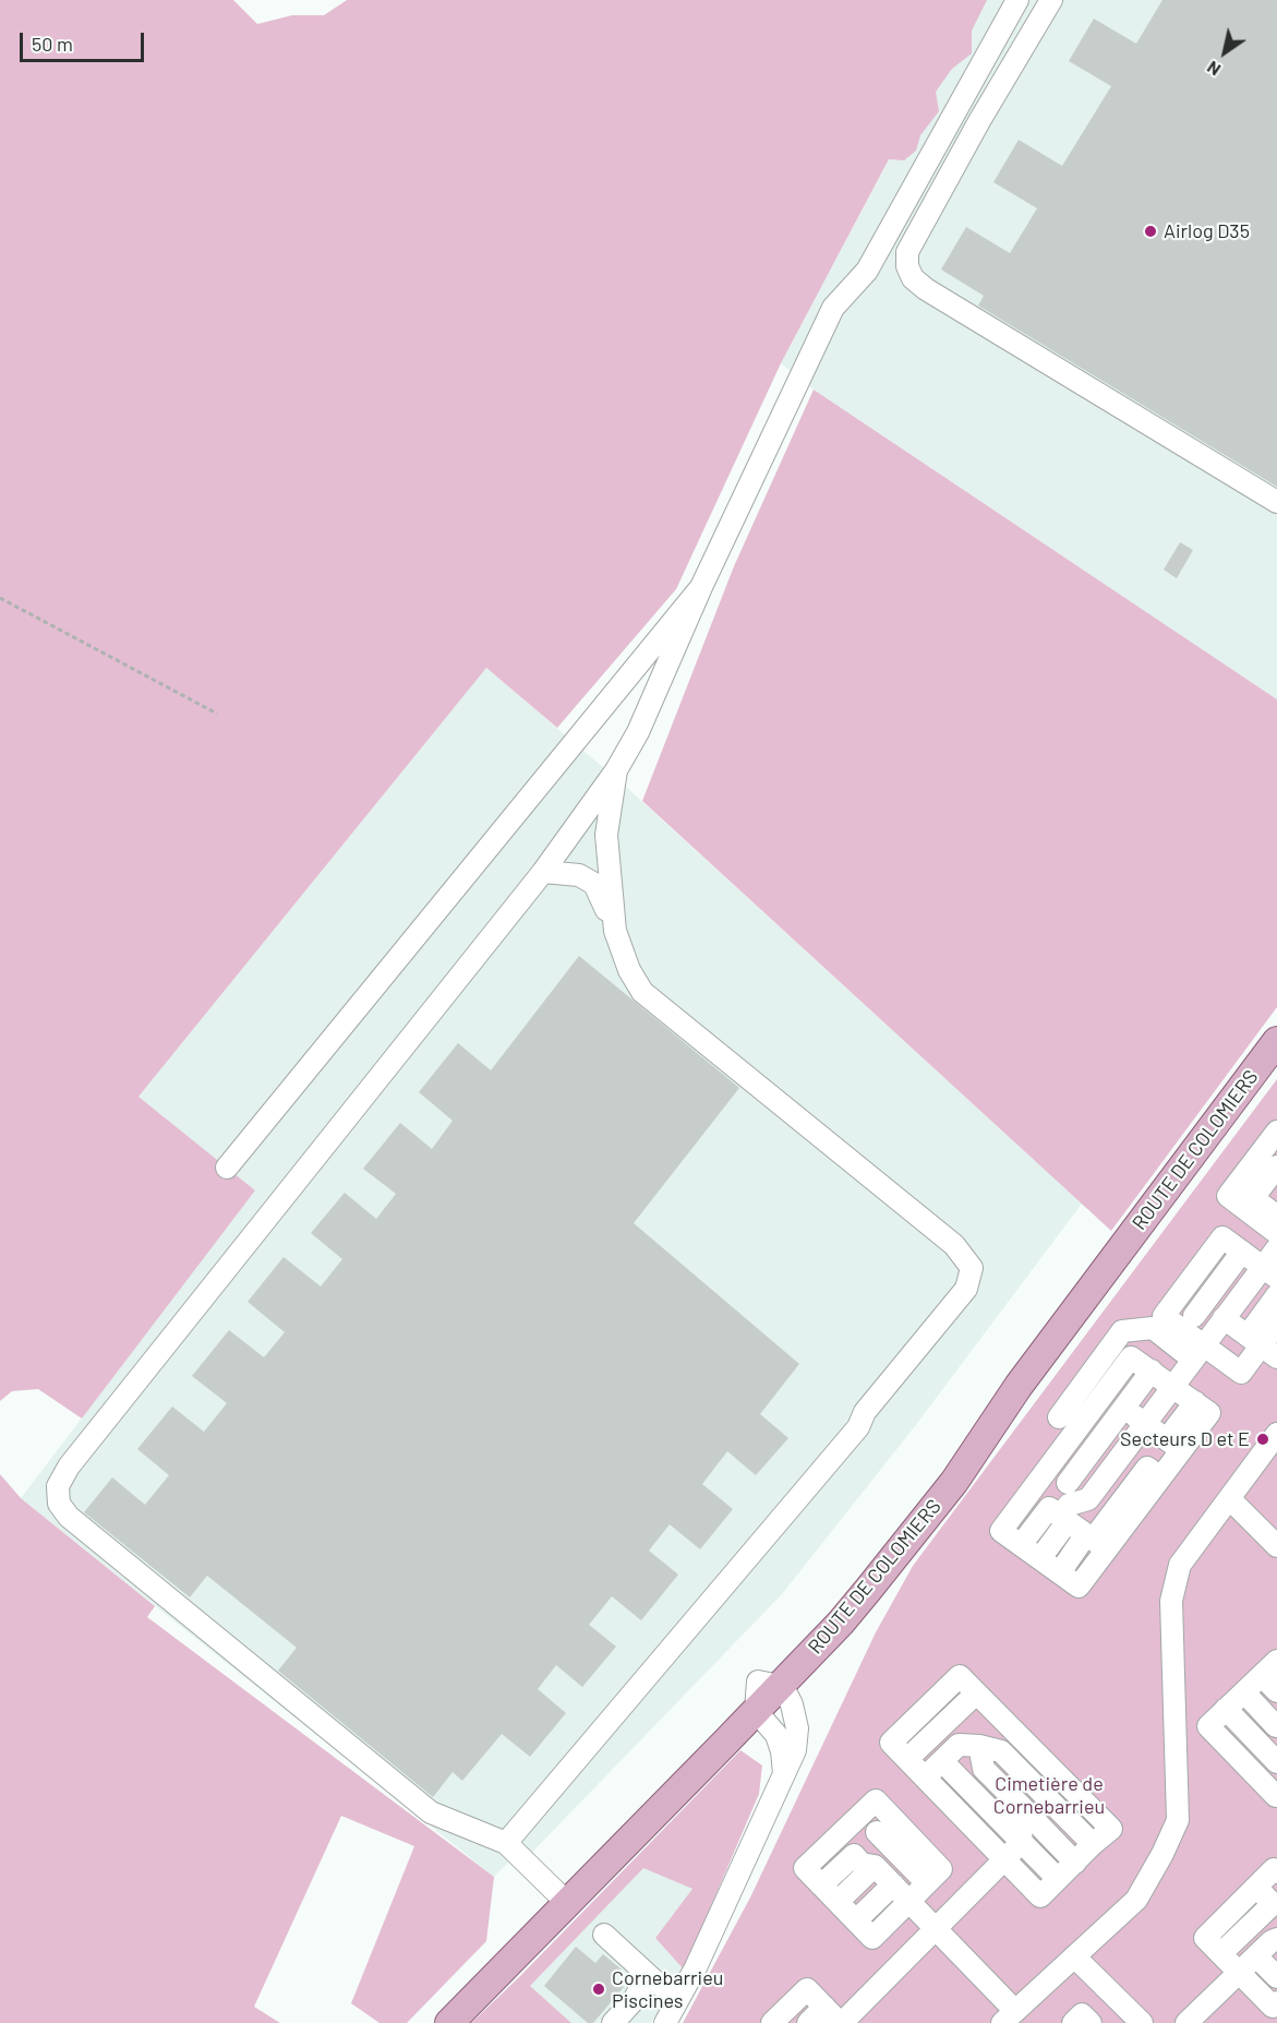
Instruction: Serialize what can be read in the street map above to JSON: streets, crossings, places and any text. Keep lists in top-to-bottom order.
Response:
{
  "streets": {
    "main road": ["ROUTE DE COLOMIERS"]
  },
  "parks": ["Cimetière de Cornebarrieu"],
  "places": ["Airlog D35", "Secteurs D et E", "Cornebarrieu Piscines"],
  "scale_bar": "50 m",
  "north": "bottom left"
}
